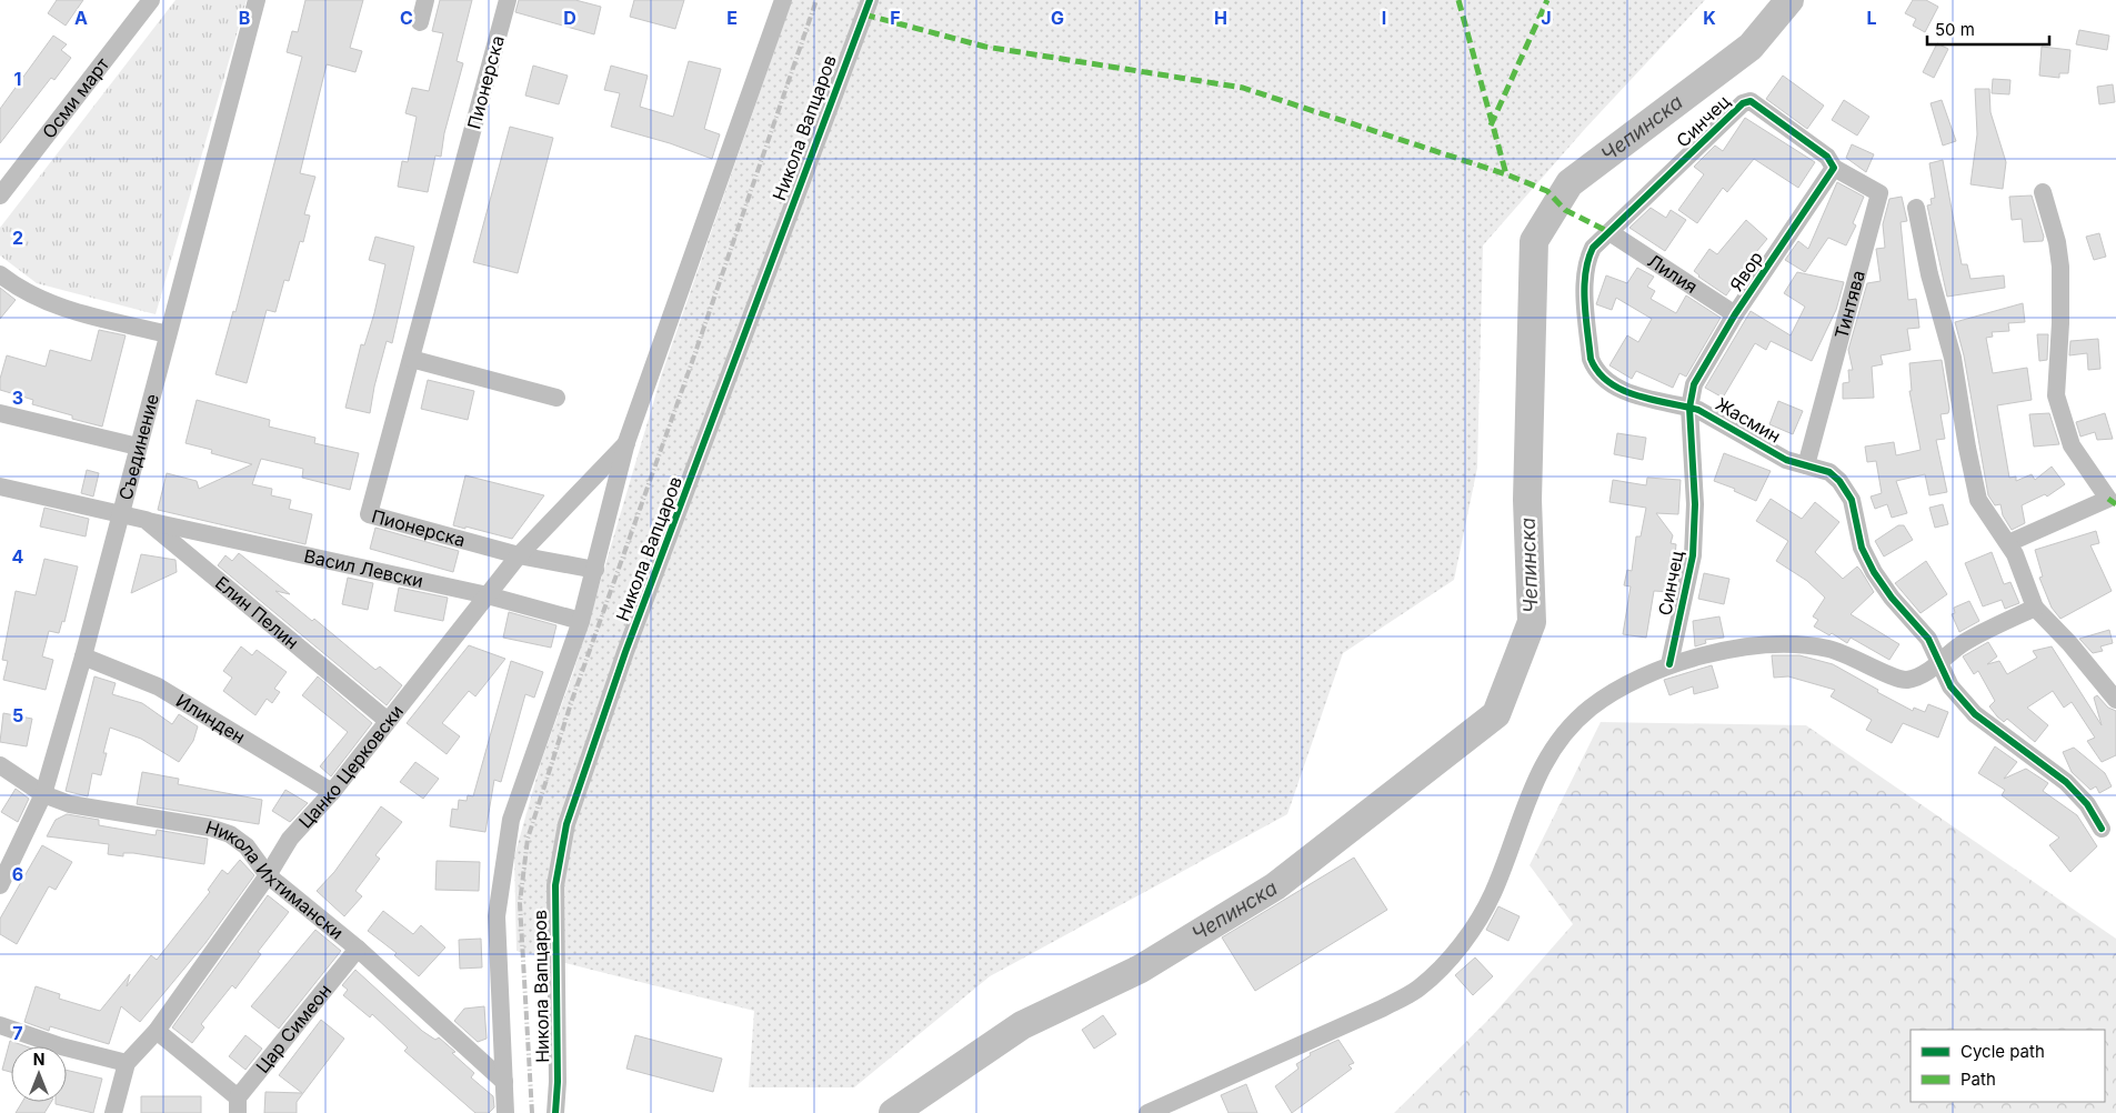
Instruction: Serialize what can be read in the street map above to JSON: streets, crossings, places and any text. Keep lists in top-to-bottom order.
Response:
{
  "streets": {
    "street": [
      "Пионерска",
      "Осми март",
      "Синчец",
      "Никола Вапцаров",
      "Явор",
      "Лилия",
      "Тинтява",
      "Жасмин",
      "Съединение",
      "Васил Левски",
      "Елин Пелин",
      "Илинден",
      "Цанко Церковски",
      "Никола Ихтимански",
      "Цар Симеон"
    ]
  },
  "crossings": [
    ["Пионерска", "Цанко Церковски"],
    ["Синчец", "Явор"],
    ["Синчец", "Лилия"],
    ["Синчец", "Тинтява"],
    ["Синчец", "Жасмин"],
    ["Явор", "Лилия"],
    ["Явор", "Тинтява"],
    ["Явор", "Жасмин"],
    ["Лилия", "Жасмин"],
    ["Тинтява", "Жасмин"],
    ["Съединение", "Елин Пелин"],
    ["Съединение", "Илинден"],
    ["Съединение", "Никола Ихтимански"],
    ["Васил Левски", "Елин Пелин"],
    ["Васил Левски", "Цанко Церковски"],
    ["Елин Пелин", "Цанко Церковски"],
    ["Илинден", "Цанко Церковски"],
    ["Цанко Церковски", "Никола Ихтимански"],
    ["Никола Ихтимански", "Цар Симеон"]
  ],
  "water": ["Чепинска"],
  "legend": ["Cycle path", "Path"],
  "scale_bar": "50 m",
  "north": "top",
  "grid": {
    "columns": [
      "A",
      "B",
      "C",
      "D",
      "E",
      "F",
      "G",
      "H",
      "I",
      "J",
      "K",
      "L"
    ],
    "rows": [
      "1",
      "2",
      "3",
      "4",
      "5",
      "6",
      "7"
    ]
  }
}
